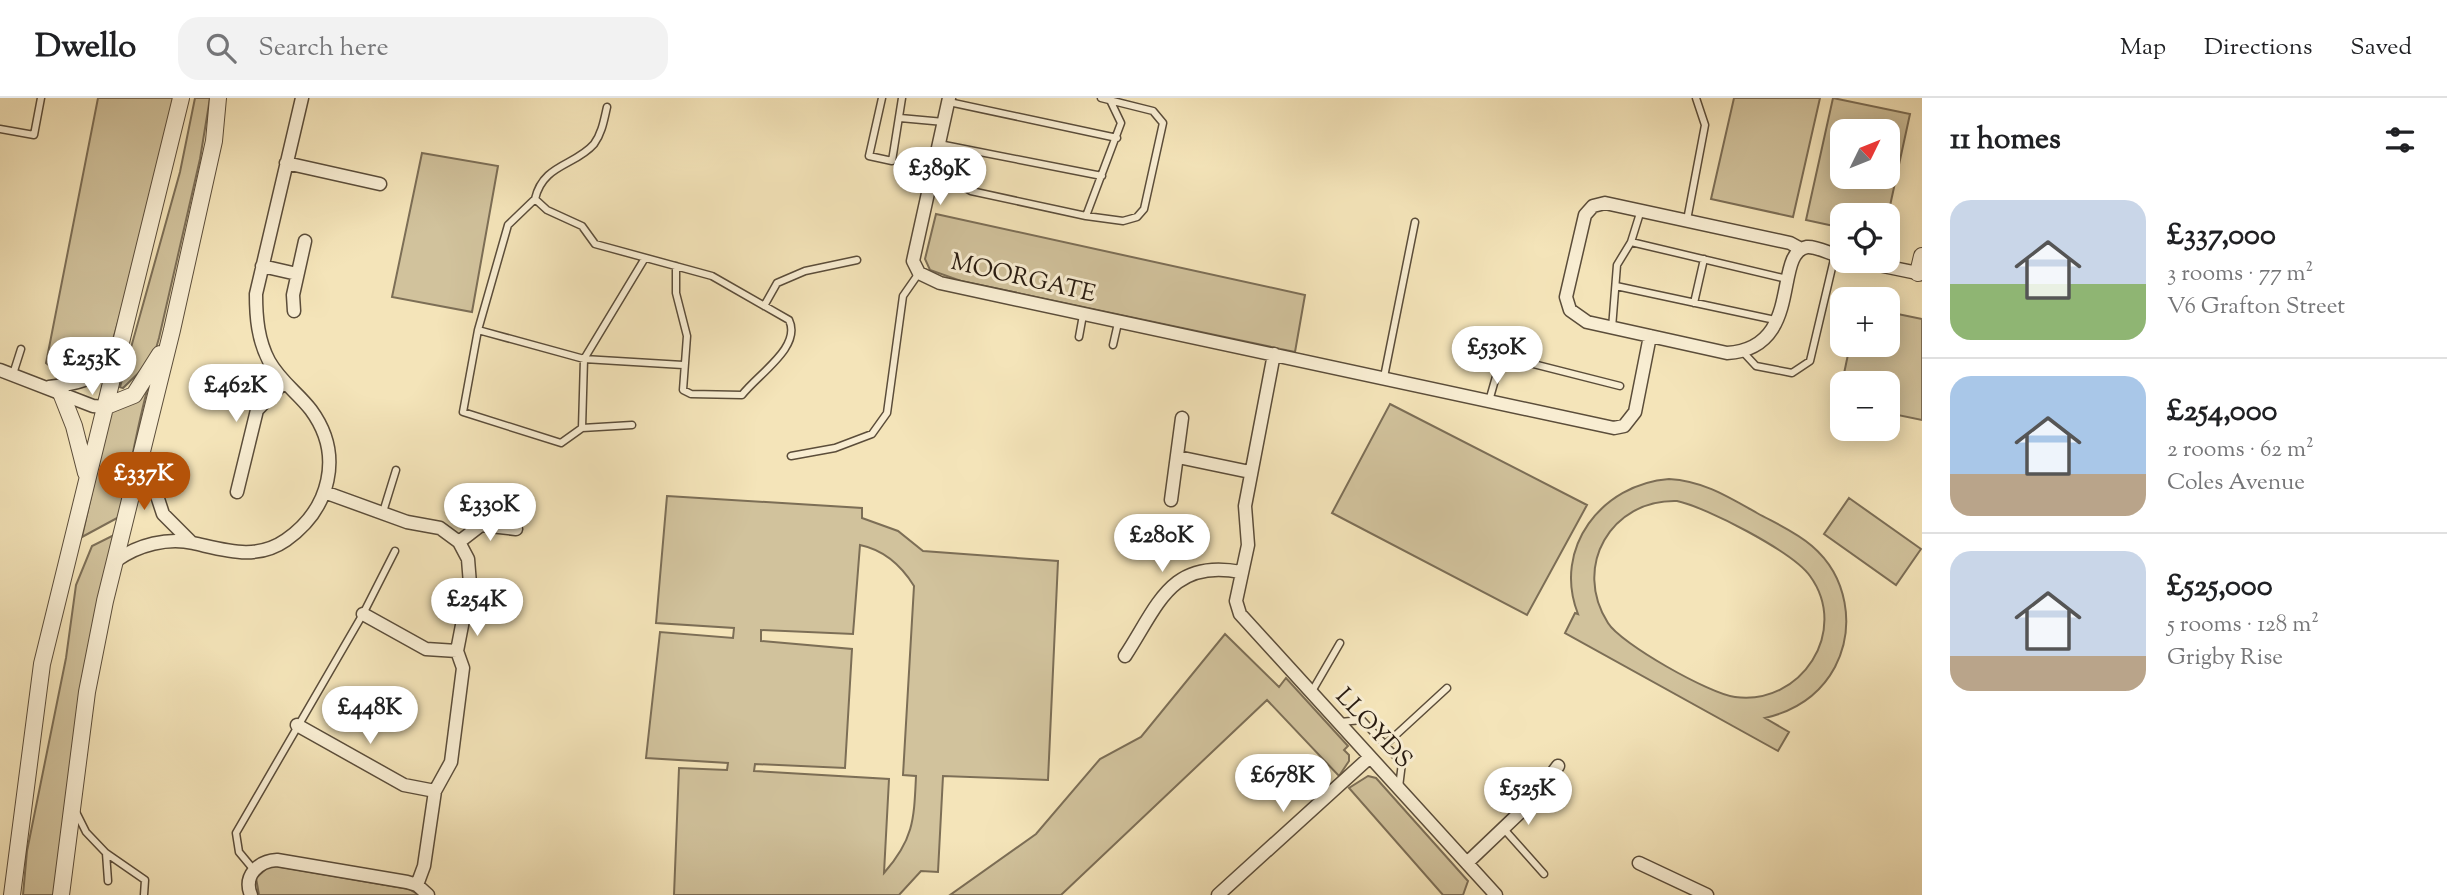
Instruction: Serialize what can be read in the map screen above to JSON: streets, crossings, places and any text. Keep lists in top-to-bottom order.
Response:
{
  "streets": {
    "street": ["MOORGATE", "LLOYDS"]
  },
  "north": "top right",
  "page": {
    "header": "Dwello",
    "search": "Search here",
    "nav": ["Map", "Directions", "Saved"],
    "heading": "11 homes",
    "map_buttons": ["+", "−"],
    "price": [
      "£389K",
      "£530K",
      "£253K",
      "£462K",
      "£337K",
      "£330K",
      "£280K",
      "£254K",
      "£448K",
      "£678K",
      "£525K"
    ],
    "list": [
      {
        "name": "£337,000",
        "note": "3 rooms · 77 m² · V6 Grafton Street"
      },
      {
        "name": "£254,000",
        "note": "2 rooms · 62 m² · Coles Avenue"
      },
      {
        "name": "£525,000",
        "note": "5 rooms · 128 m² · Grigby Rise"
      }
    ]
  }
}
